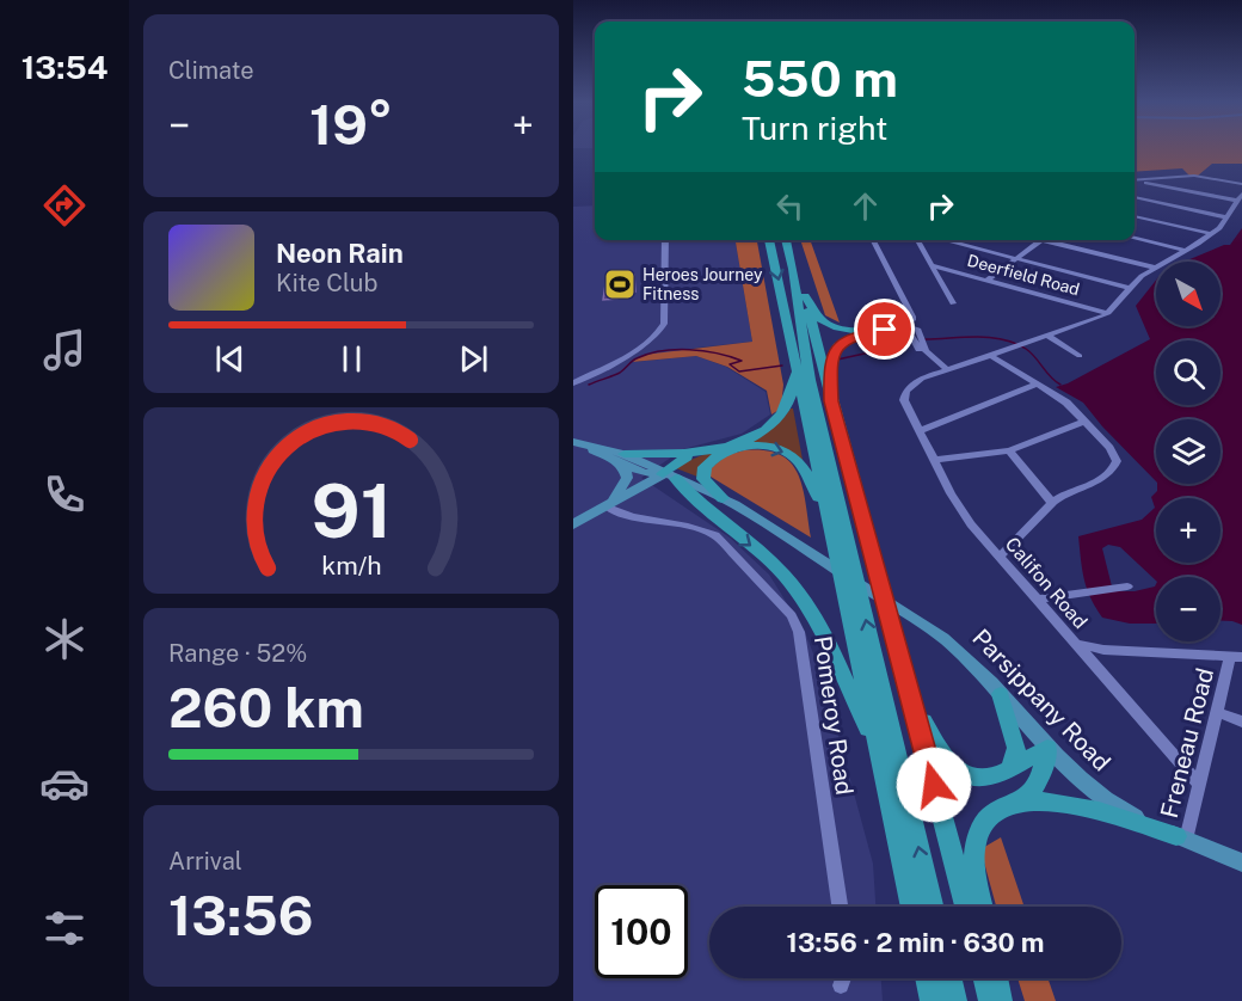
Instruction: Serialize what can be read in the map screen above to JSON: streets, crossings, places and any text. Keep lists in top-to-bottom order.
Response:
{
  "streets": {
    "main road": ["Parsippany Road"],
    "street": [
      "Deerfield Road",
      "Califon Road",
      "Pomeroy Road",
      "Freneau Road"
    ]
  },
  "crossings": [
    ["Califon Road", "Freneau Road"],
    ["Parsippany Road", "Freneau Road"]
  ],
  "places": {
    "sports": ["Heroes Journey Fitness"]
  },
  "north": "bottom right",
  "page": {
    "tabs": "13:54",
    "tile": [
      "Climate",
      ["Range · 52%", "260 km"],
      ["Arrival", "13:56"]
    ],
    "turn": ["550 m", "Turn right"],
    "heat": ["−", "19°", "+"],
    "song": ["Neon Rain", "Kite Club"],
    "map_buttons": ["+", "−"],
    "limit": "100",
    "trip": "13:56 · 2 min · 630 m",
    "gauge": ["91", "km/h"]
  }
}
